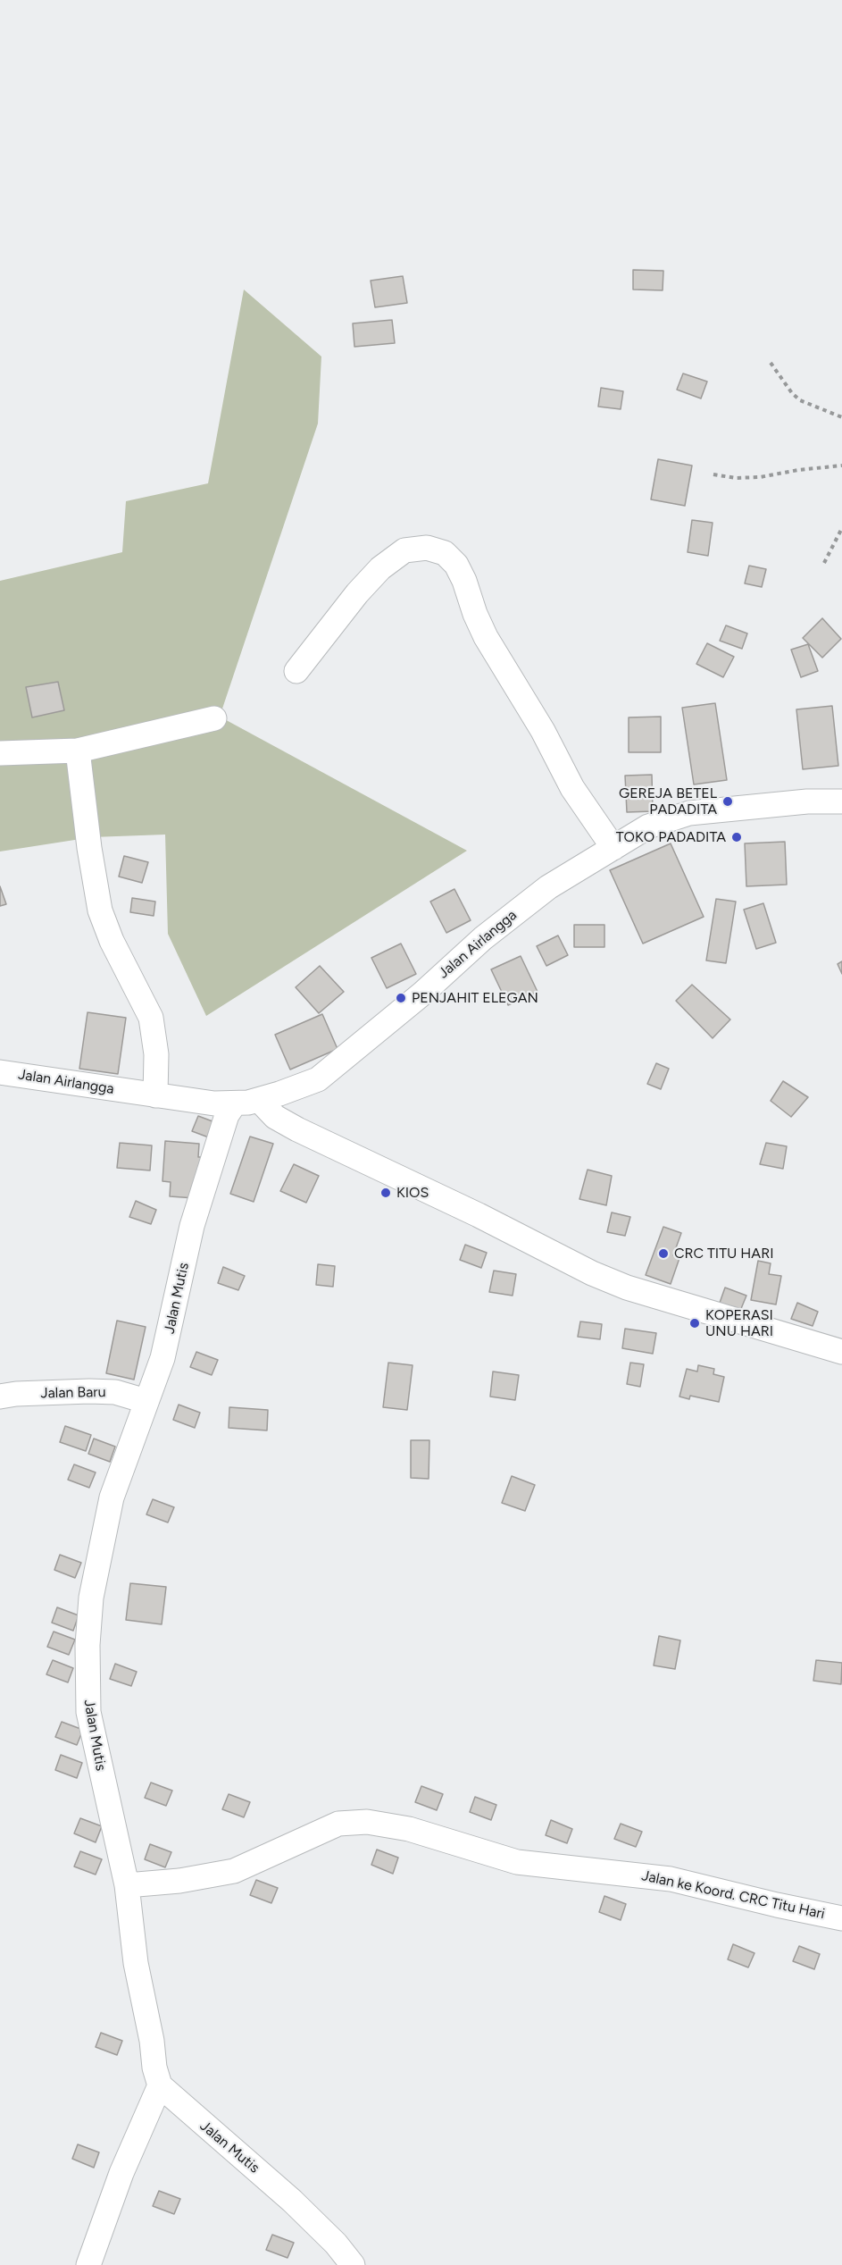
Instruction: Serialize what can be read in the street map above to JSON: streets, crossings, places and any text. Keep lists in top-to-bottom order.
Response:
{
  "streets": {
    "street": [
      "Jalan Airlangga",
      "Jalan Mutis",
      "Jalan Baru",
      "Jalan ke Koord. CRC Titu Hari"
    ]
  },
  "crossings": [
    ["Jalan Airlangga", "Jalan Mutis"],
    ["Jalan Mutis", "Jalan Baru"],
    ["Jalan Mutis", "Jalan ke Koord. CRC Titu Hari"]
  ],
  "places": [
    "GEREJA BETEL PADADITA",
    "TOKO PADADITA",
    "PENJAHIT ELEGAN",
    "KIOS",
    "CRC TITU HARI",
    "KOPERASI UNU HARI"
  ]
}
